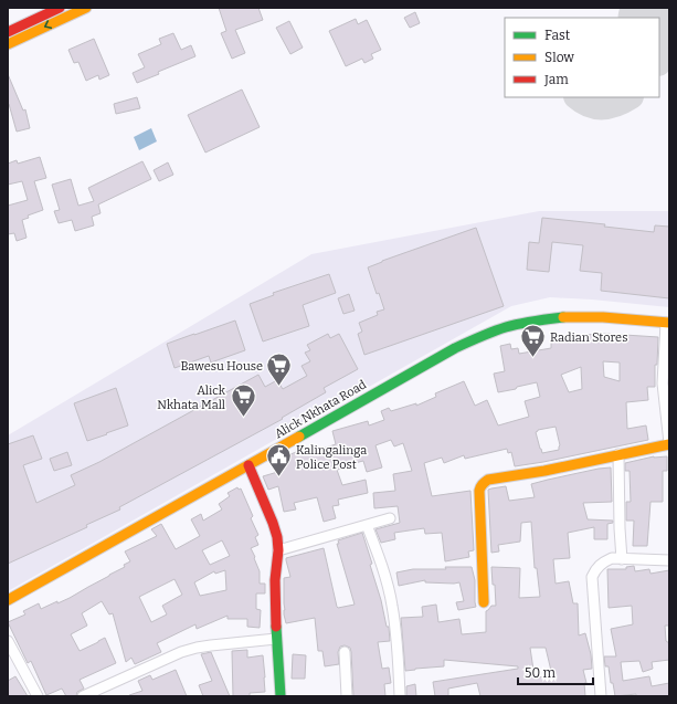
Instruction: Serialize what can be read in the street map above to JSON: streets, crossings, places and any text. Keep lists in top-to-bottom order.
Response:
{
  "streets": {
    "main road": ["Alick Nkhata Road"]
  },
  "places": {
    "supermarket": ["Radian Stores", "Bawesu House", "Alick Nkhata Mall"],
    "public building": ["Kalingalinga Police Post"]
  },
  "legend": ["Fast", "Slow", "Jam"],
  "scale_bar": "50 m"
}
